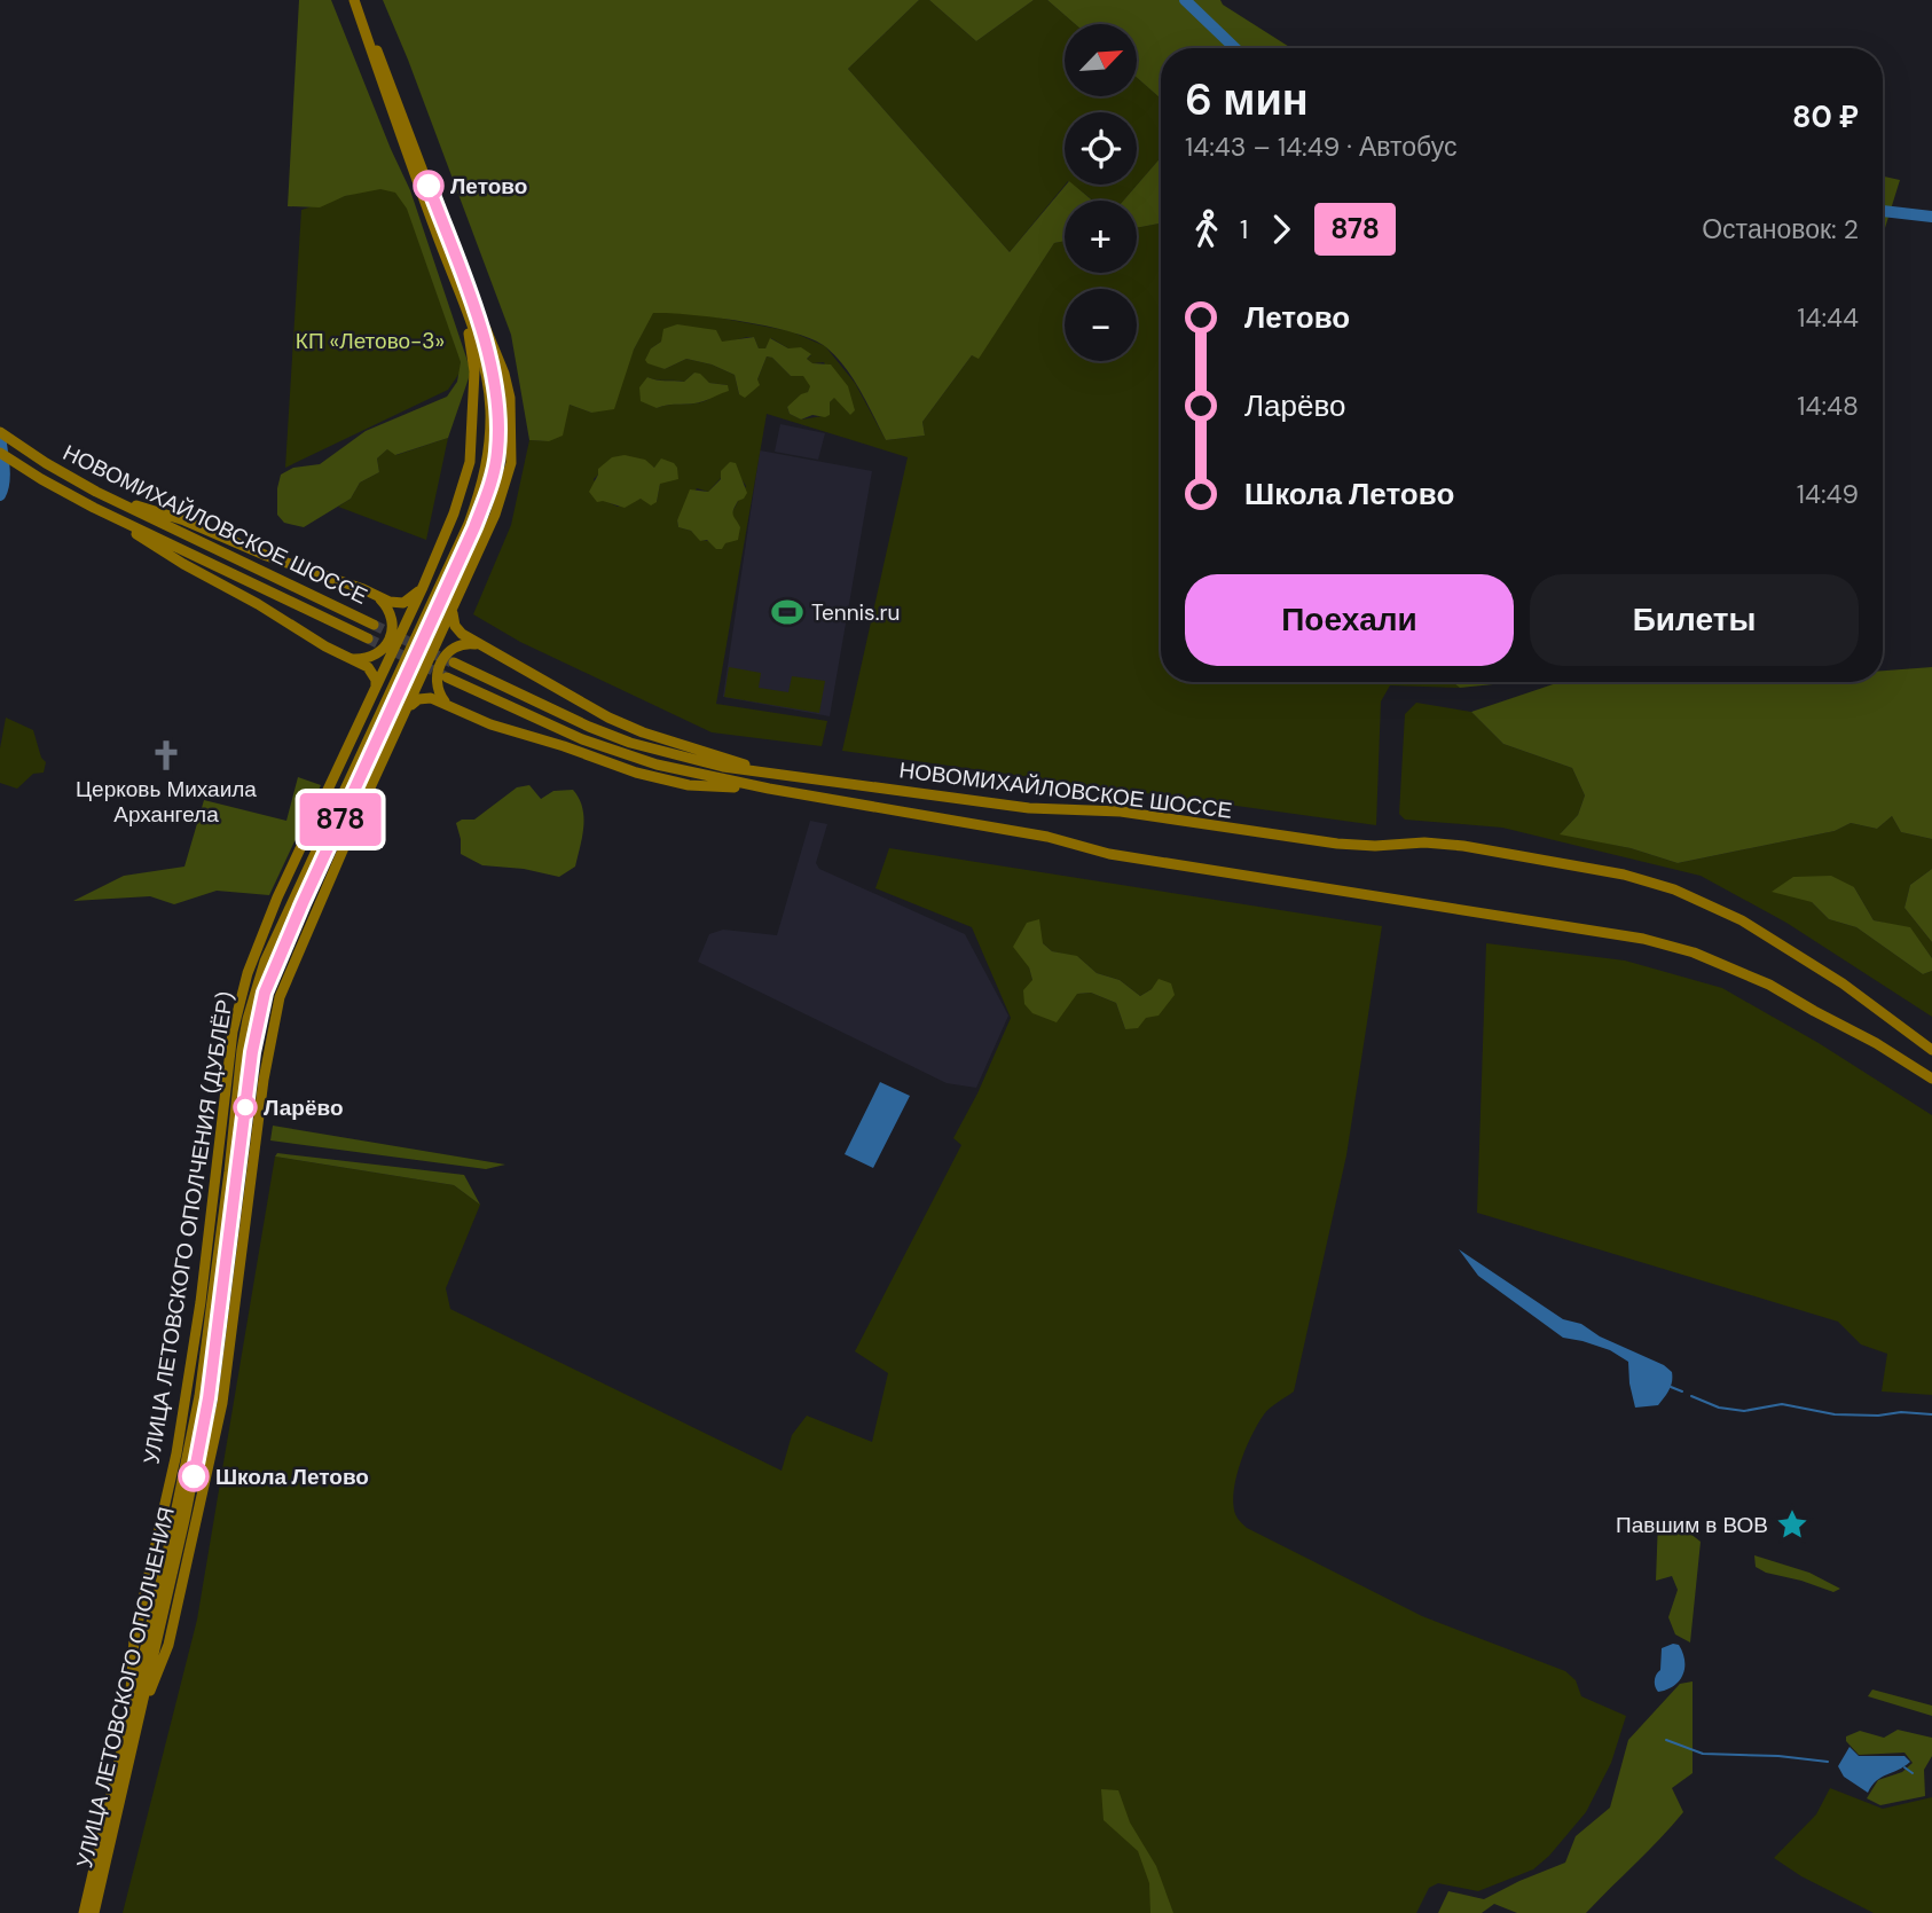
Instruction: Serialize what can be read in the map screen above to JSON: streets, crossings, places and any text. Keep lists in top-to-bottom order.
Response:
{
  "streets": {
    "main road": ["НОВОМИХАЙЛОВСКОЕ ШОССЕ", "УЛИЦА ЛЕТОВСКОГО ОПОЛЧЕНИЯ (ДУБЛЁР)", "УЛИЦА ЛЕТОВСКОГО ОПОЛЧЕНИЯ"]
  },
  "crossings": [
    ["УЛИЦА ЛЕТОВСКОГО ОПОЛЧЕНИЯ (ДУБЛЁР)", "УЛИЦА ЛЕТОВСКОГО ОПОЛЧЕНИЯ"]
  ],
  "parks": ["КП «Летово-3»"],
  "places": {
    "other": ["Летово", "Ларёво", "Школа Летово"],
    "sports": ["Tennis.ru"],
    "church": ["Церковь Михаила Архангела"],
    "place": ["Павшим в ВОВ"]
  },
  "lines": ["bus line 878"],
  "north": "top right",
  "page": {
    "on_map": "878",
    "map_buttons": ["+", "−"],
    "heading": ["6 мин", "14:43 – 14:49 · Автобус", "80 ₽"],
    "legs": ["1", "878", "Остановок: 2"],
    "list": [
      {
        "name": "Летово",
        "value": "14:44"
      },
      {
        "name": "Ларёво",
        "value": "14:48"
      },
      {
        "name": "Школа Летово",
        "value": "14:49"
      }
    ],
    "buttons": ["Поехали", "Билеты"]
  }
}
